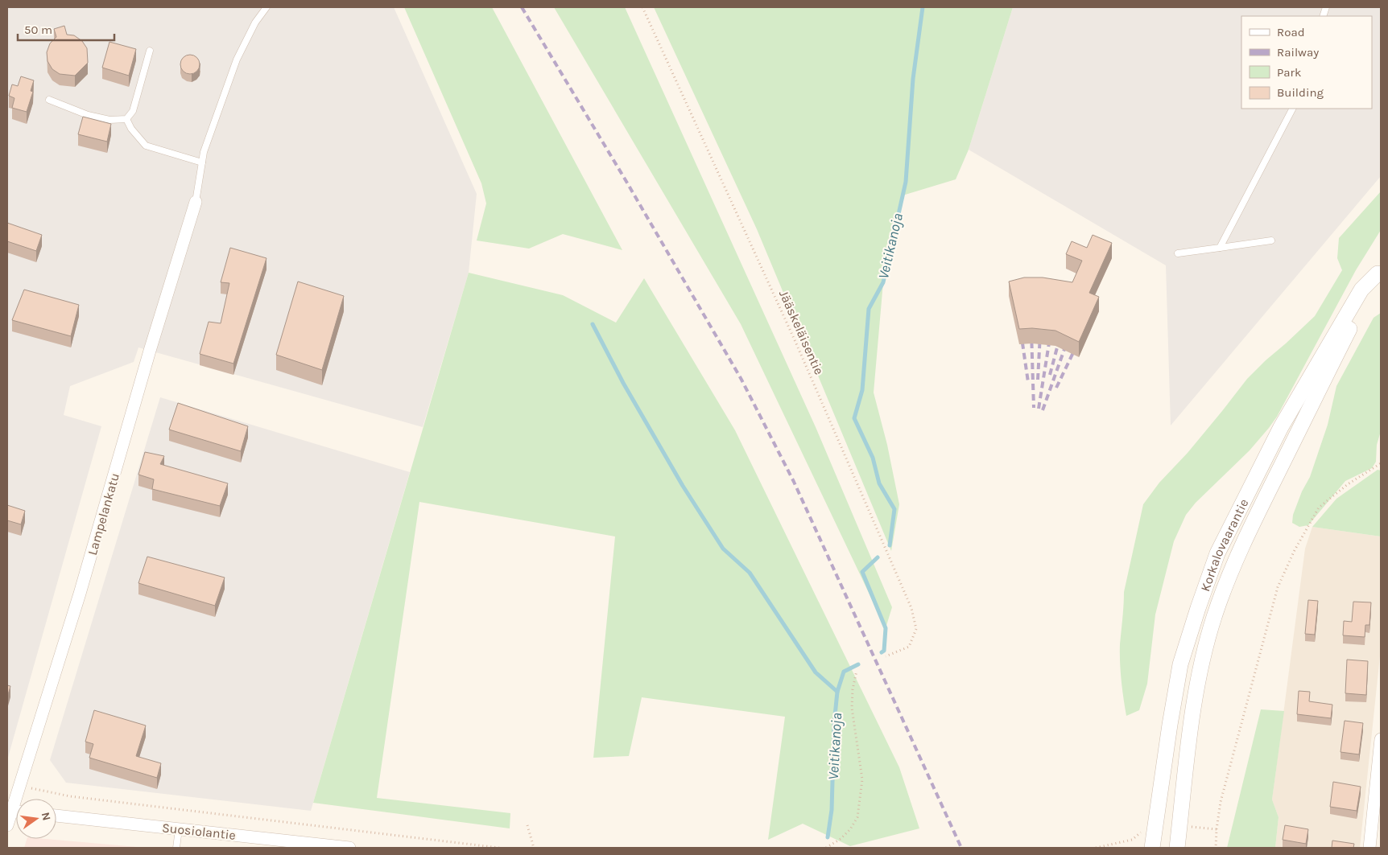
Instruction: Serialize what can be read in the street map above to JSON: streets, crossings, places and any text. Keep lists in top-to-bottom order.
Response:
{
  "streets": {
    "street": ["Lampelankatu", "Korkalovaarantie", "Suosiolantie"],
    "path": ["Jääskeläisentie"]
  },
  "water": ["Veitikanoja"],
  "legend": [
    "Road",
    "Railway",
    "Park",
    "Building"
  ],
  "scale_bar": "50 m",
  "north": "right"
}
